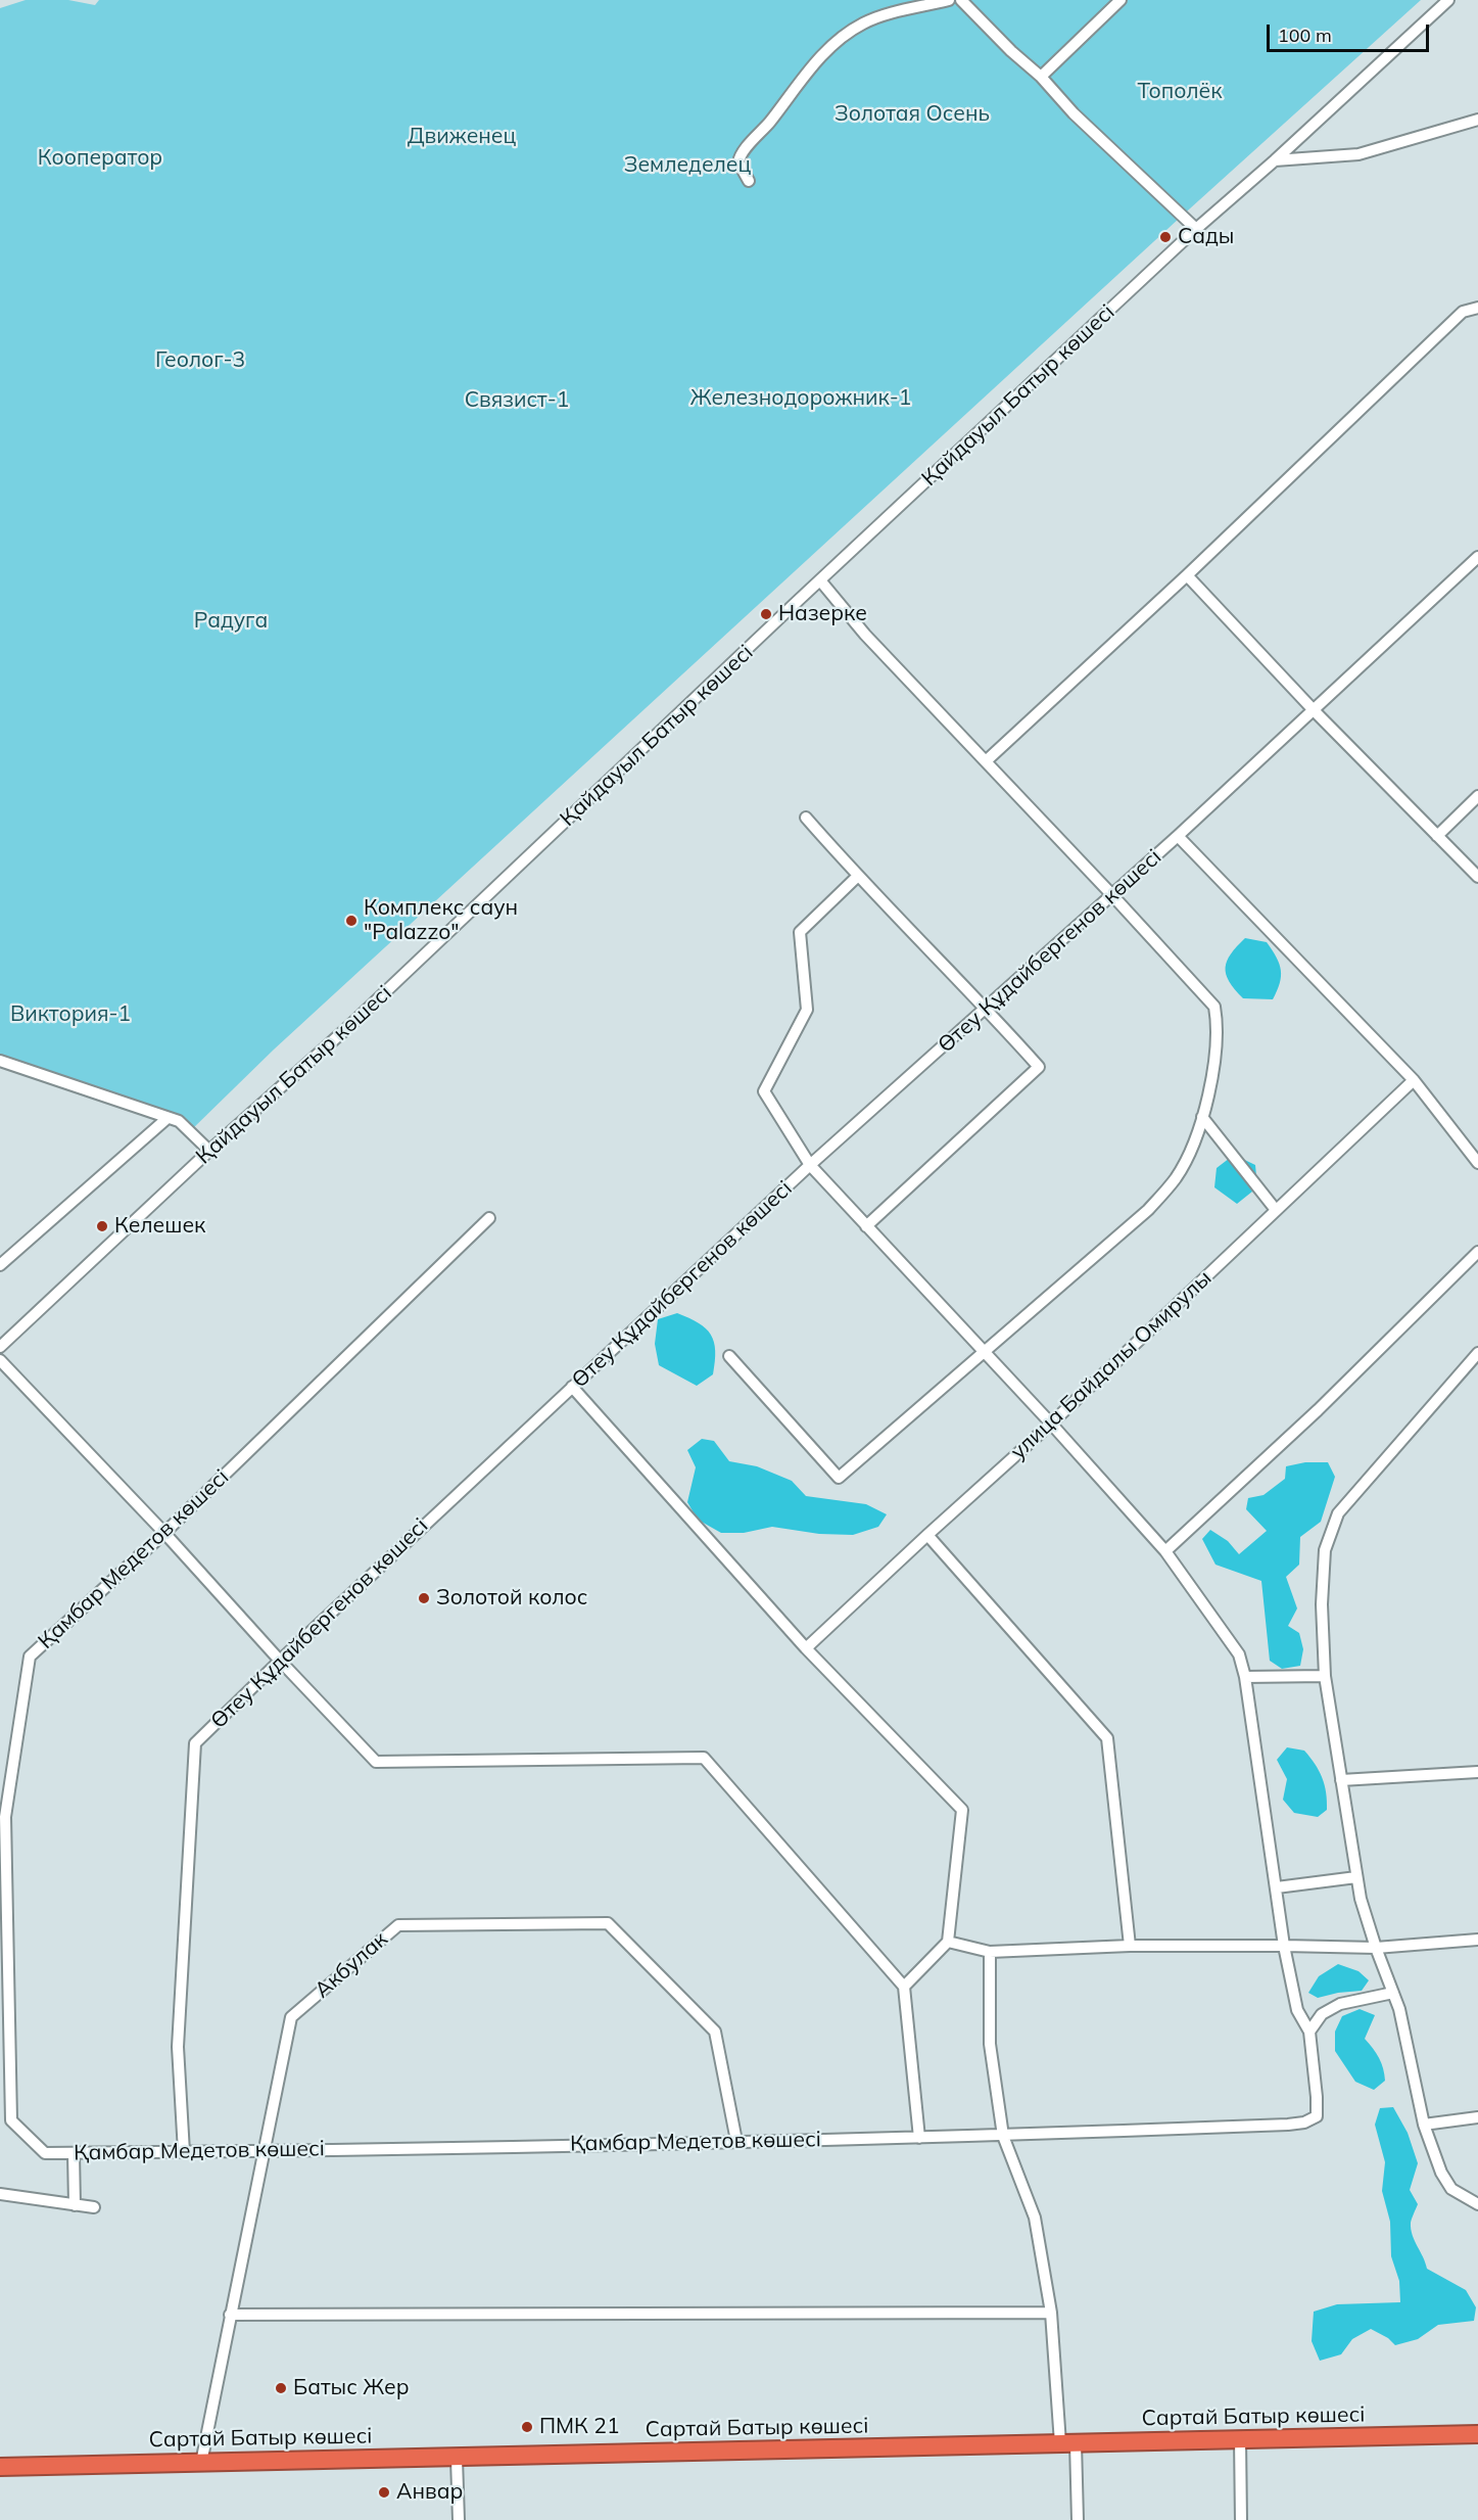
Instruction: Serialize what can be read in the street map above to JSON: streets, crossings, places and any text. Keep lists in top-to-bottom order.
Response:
{
  "streets": {
    "highway": ["Сартай Батыр көшесі"],
    "street": [
      "Қайдауыл Батыр көшесі",
      "Өтеу Құдайбергенов көшесі",
      "улица Байдалы Омирулы",
      "Қамбар Медетов көшесі",
      "Акбулак"
    ]
  },
  "crossings": [
    ["Өтеу Құдайбергенов көшесі", "Қамбар Медетов көшесі"],
    ["Қамбар Медетов көшесі", "Акбулак"],
    ["Акбулак", "Сартай Батыр көшесі"]
  ],
  "parks": [
    "Тополёк",
    "Золотая Осень",
    "Движенец",
    "Кооператор",
    "Земледелец",
    "Геолог-3",
    "Железнодорожник-1",
    "Связист-1",
    "Радуга",
    "Виктория-1"
  ],
  "places": [
    "Сады",
    "Назерке",
    "Комплекс саун \"Palazzo\"",
    "Келешек",
    "Золотой колос",
    "Батыс Жер",
    "ПМК 21",
    "Анвар"
  ],
  "scale_bar": "100 m"
}
